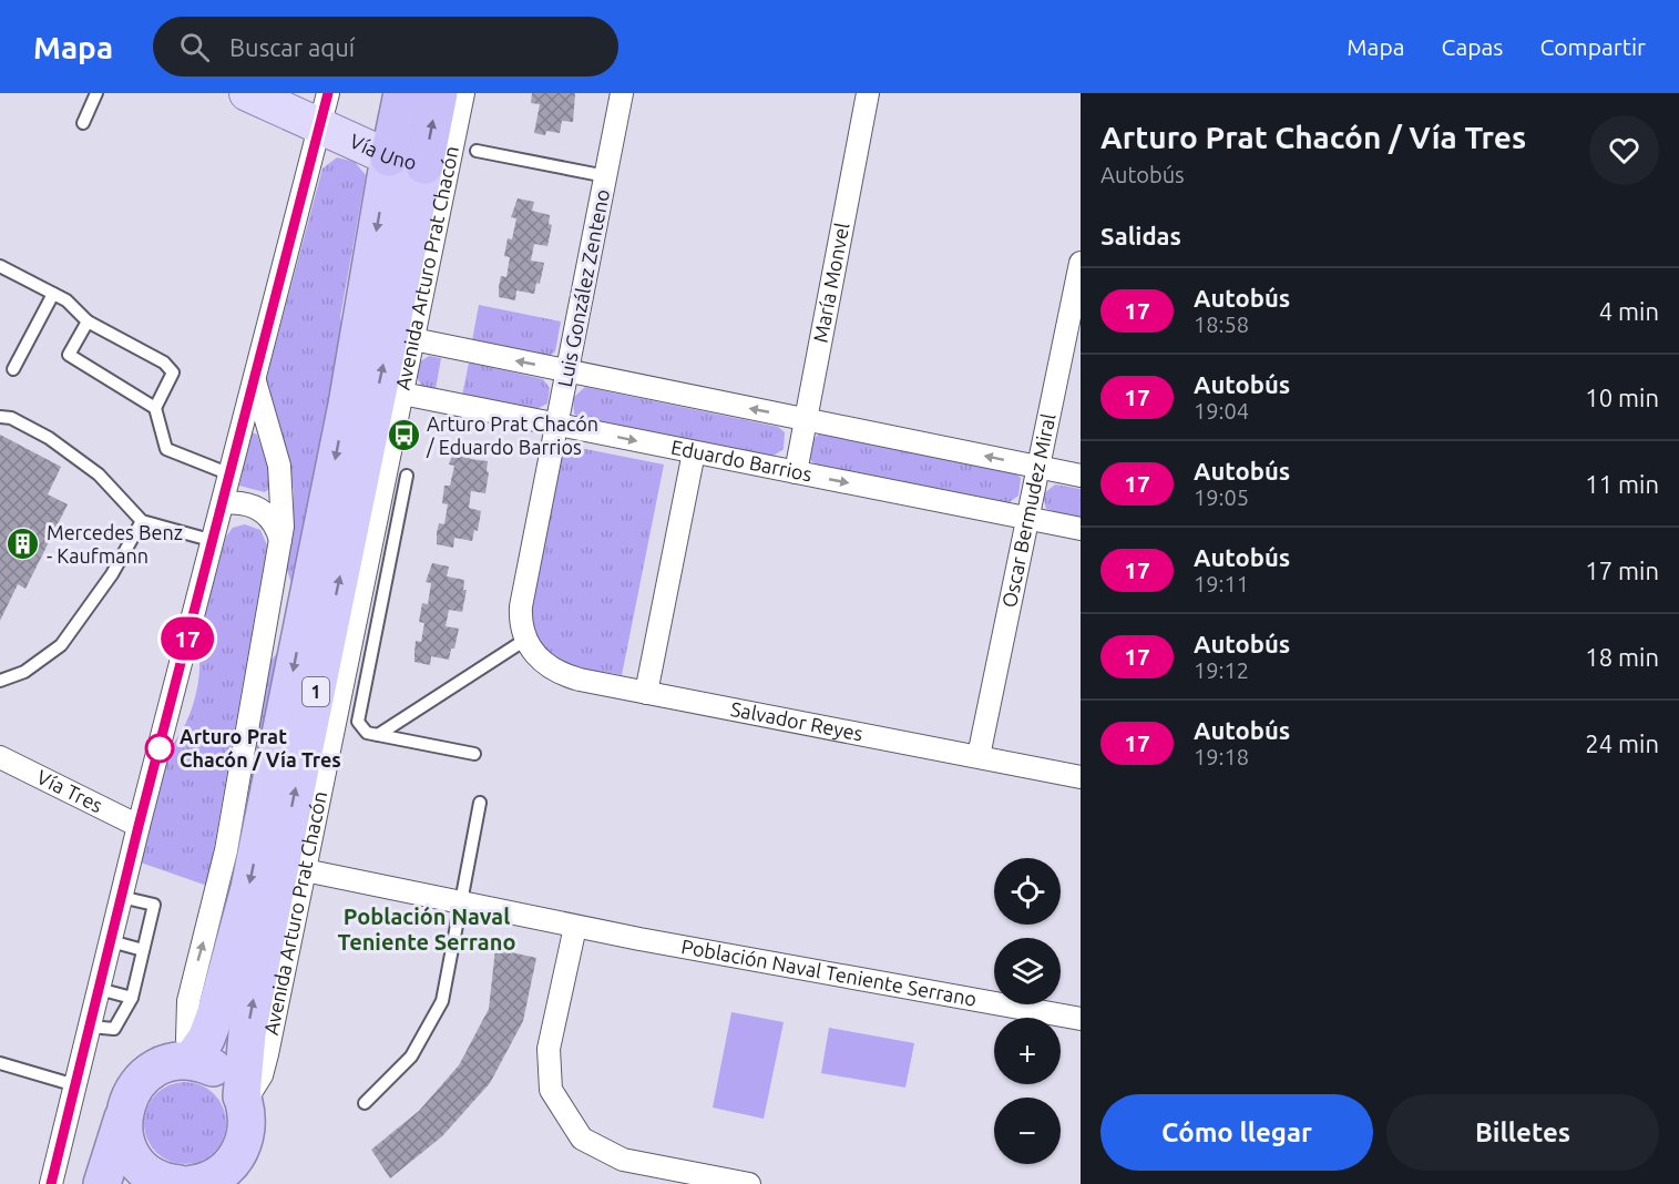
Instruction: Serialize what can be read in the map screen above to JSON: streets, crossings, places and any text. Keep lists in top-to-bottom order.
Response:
{
  "streets": {
    "highway": ["Avenida Arturo Prat Chacón", "1"],
    "main road": ["Vía Uno"],
    "street": [
      "María Monvel",
      "Luis González Zenteno",
      "Eduardo Barrios",
      "Oscar Bermudez Miral",
      "Salvador Reyes",
      "Vía Tres",
      "Población Naval Teniente Serrano"
    ]
  },
  "crossings": [
    ["Vía Uno", "Avenida Arturo Prat Chacón"],
    ["Vía Uno", "1"],
    ["Avenida Arturo Prat Chacón", "Eduardo Barrios"],
    ["Avenida Arturo Prat Chacón", "Población Naval Teniente Serrano"],
    ["María Monvel", "Eduardo Barrios"],
    ["Luis González Zenteno", "Eduardo Barrios"],
    ["Luis González Zenteno", "Salvador Reyes"],
    ["Eduardo Barrios", "Oscar Bermudez Miral"],
    ["Oscar Bermudez Miral", "Salvador Reyes"]
  ],
  "districts": ["Población Naval Teniente Serrano"],
  "places": {
    "bus stop": ["Arturo Prat Chacón / Eduardo Barrios"],
    "building": ["Mercedes Benz - Kaufmann"],
    "other": ["Arturo Prat Chacón / Vía Tres"]
  },
  "lines": ["bus line 17"],
  "page": {
    "header": "Mapa",
    "search": "Buscar aquí",
    "nav": ["Mapa", "Capas", "Compartir"],
    "on_map": "17",
    "heading": [
      ["Arturo Prat Chacón / Vía Tres", "Autobús"],
      "Salidas"
    ],
    "list": [
      {
        "mark": "17",
        "name": "Autobús",
        "note": "18:58",
        "value": "4 min"
      },
      {
        "mark": "17",
        "name": "Autobús",
        "note": "19:04",
        "value": "10 min"
      },
      {
        "mark": "17",
        "name": "Autobús",
        "note": "19:05",
        "value": "11 min"
      },
      {
        "mark": "17",
        "name": "Autobús",
        "note": "19:11",
        "value": "17 min"
      },
      {
        "mark": "17",
        "name": "Autobús",
        "note": "19:12",
        "value": "18 min"
      },
      {
        "mark": "17",
        "name": "Autobús",
        "note": "19:18",
        "value": "24 min"
      }
    ],
    "map_buttons": ["+", "−"],
    "buttons": ["Cómo llegar", "Billetes"]
  }
}
